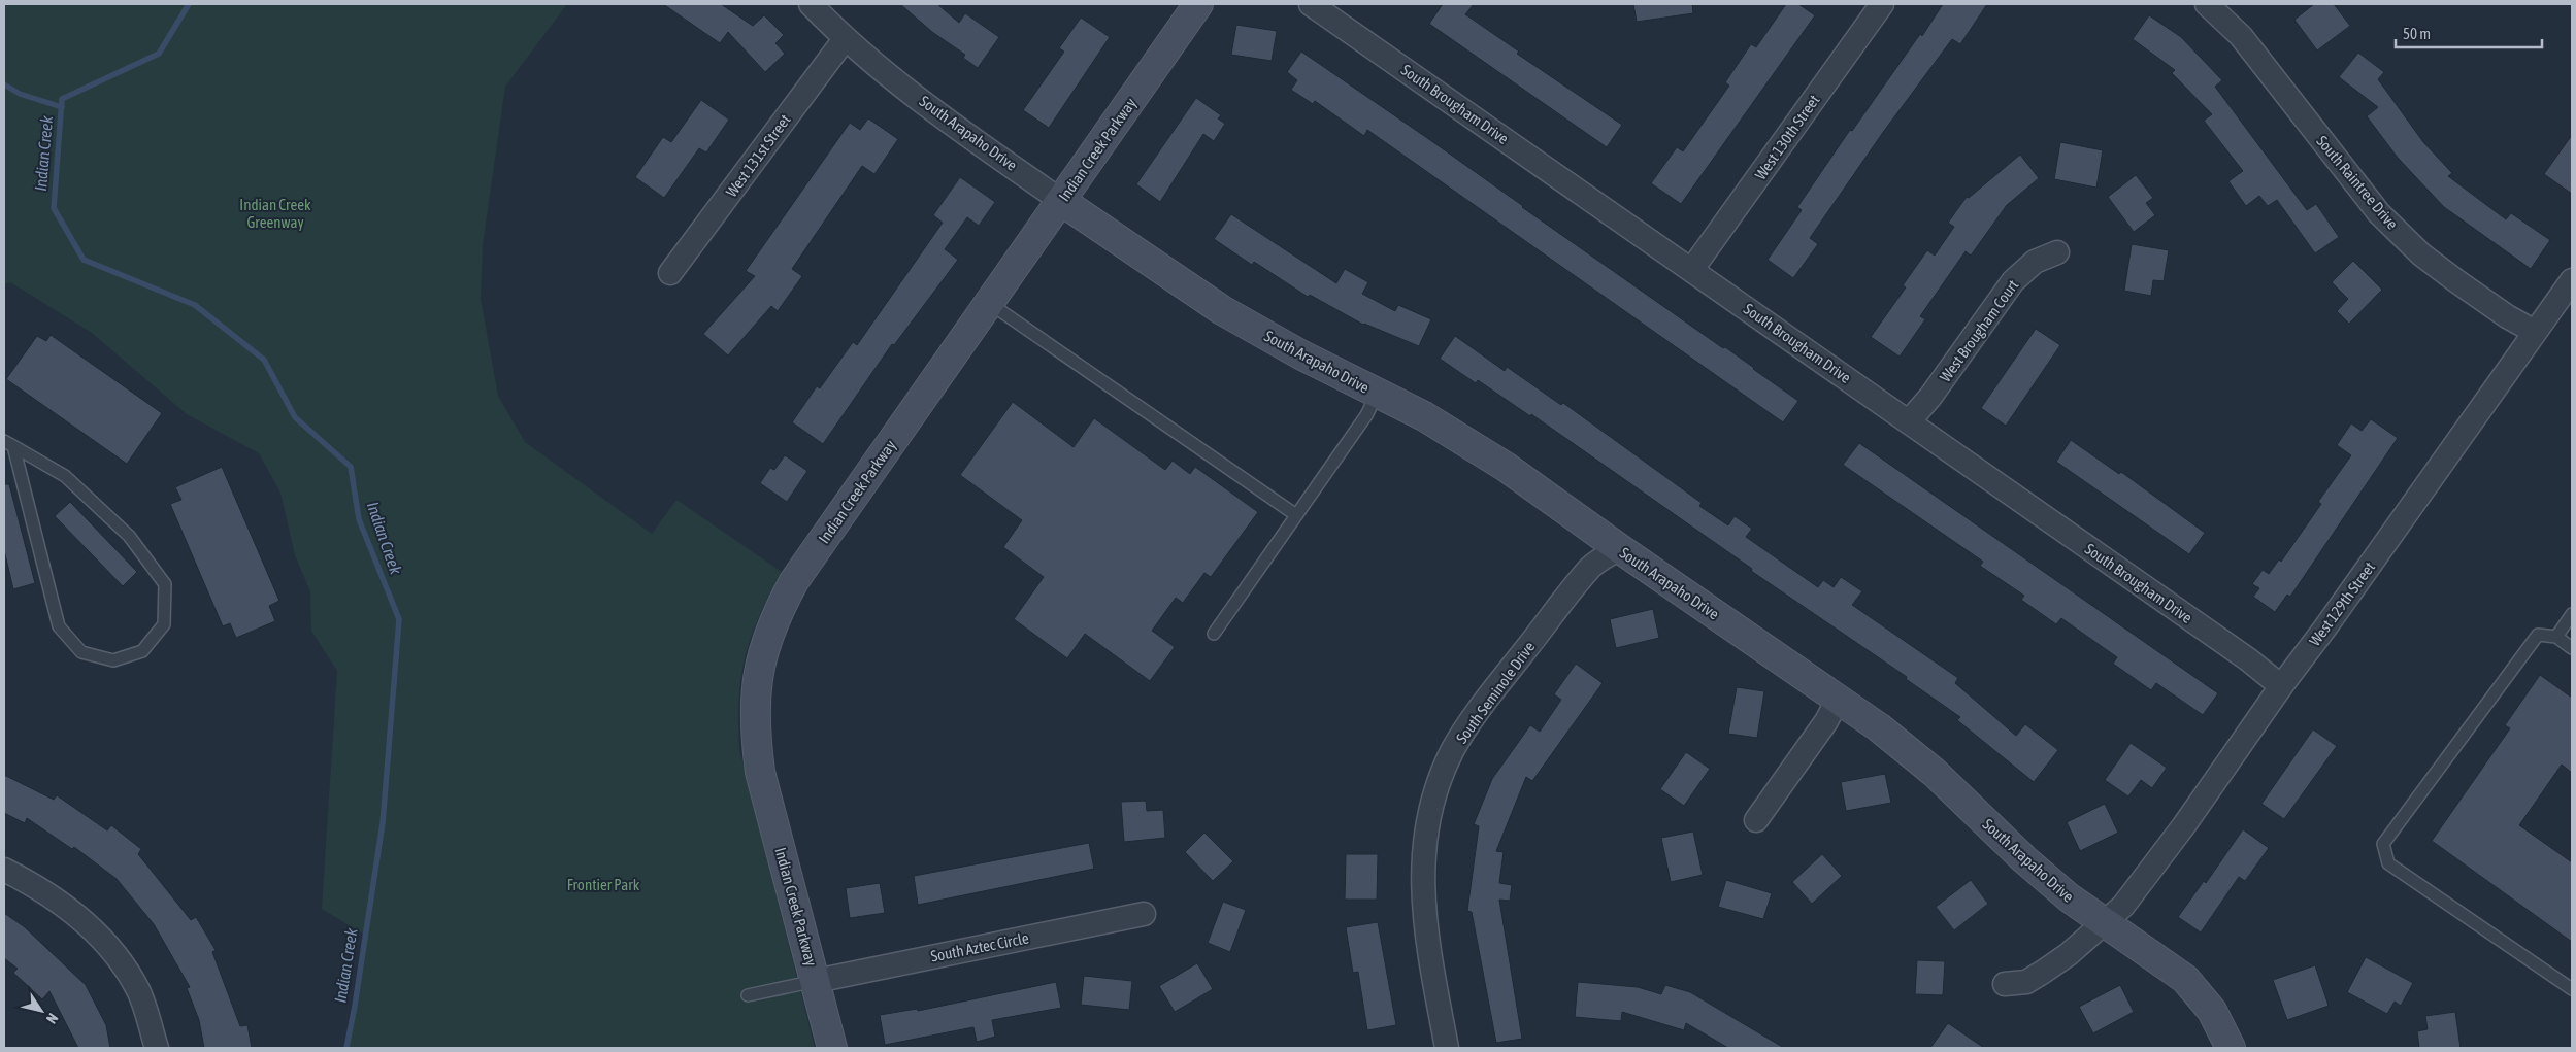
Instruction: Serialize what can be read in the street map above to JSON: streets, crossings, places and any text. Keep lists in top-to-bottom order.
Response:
{
  "streets": {
    "street": [
      "South Brougham Drive",
      "South Arapaho Drive",
      "West 130th Street",
      "Indian Creek Parkway",
      "West 131st Street",
      "South Raintree Drive",
      "West Brougham Court",
      "West 129th Street",
      "South Seminole Drive",
      "South Aztec Circle"
    ]
  },
  "crossings": [
    ["South Brougham Drive", "West 130th Street"],
    ["South Brougham Drive", "West Brougham Court"],
    ["South Brougham Drive", "West 129th Street"],
    ["South Arapaho Drive", "Indian Creek Parkway"],
    ["South Arapaho Drive", "West 131st Street"],
    ["South Arapaho Drive", "West 129th Street"],
    ["South Arapaho Drive", "South Seminole Drive"],
    ["Indian Creek Parkway", "South Aztec Circle"],
    ["South Raintree Drive", "West 129th Street"]
  ],
  "water": ["Indian Creek"],
  "parks": ["Indian Creek Greenway", "Frontier Park"],
  "scale_bar": "50 m",
  "north": "bottom right"
}
